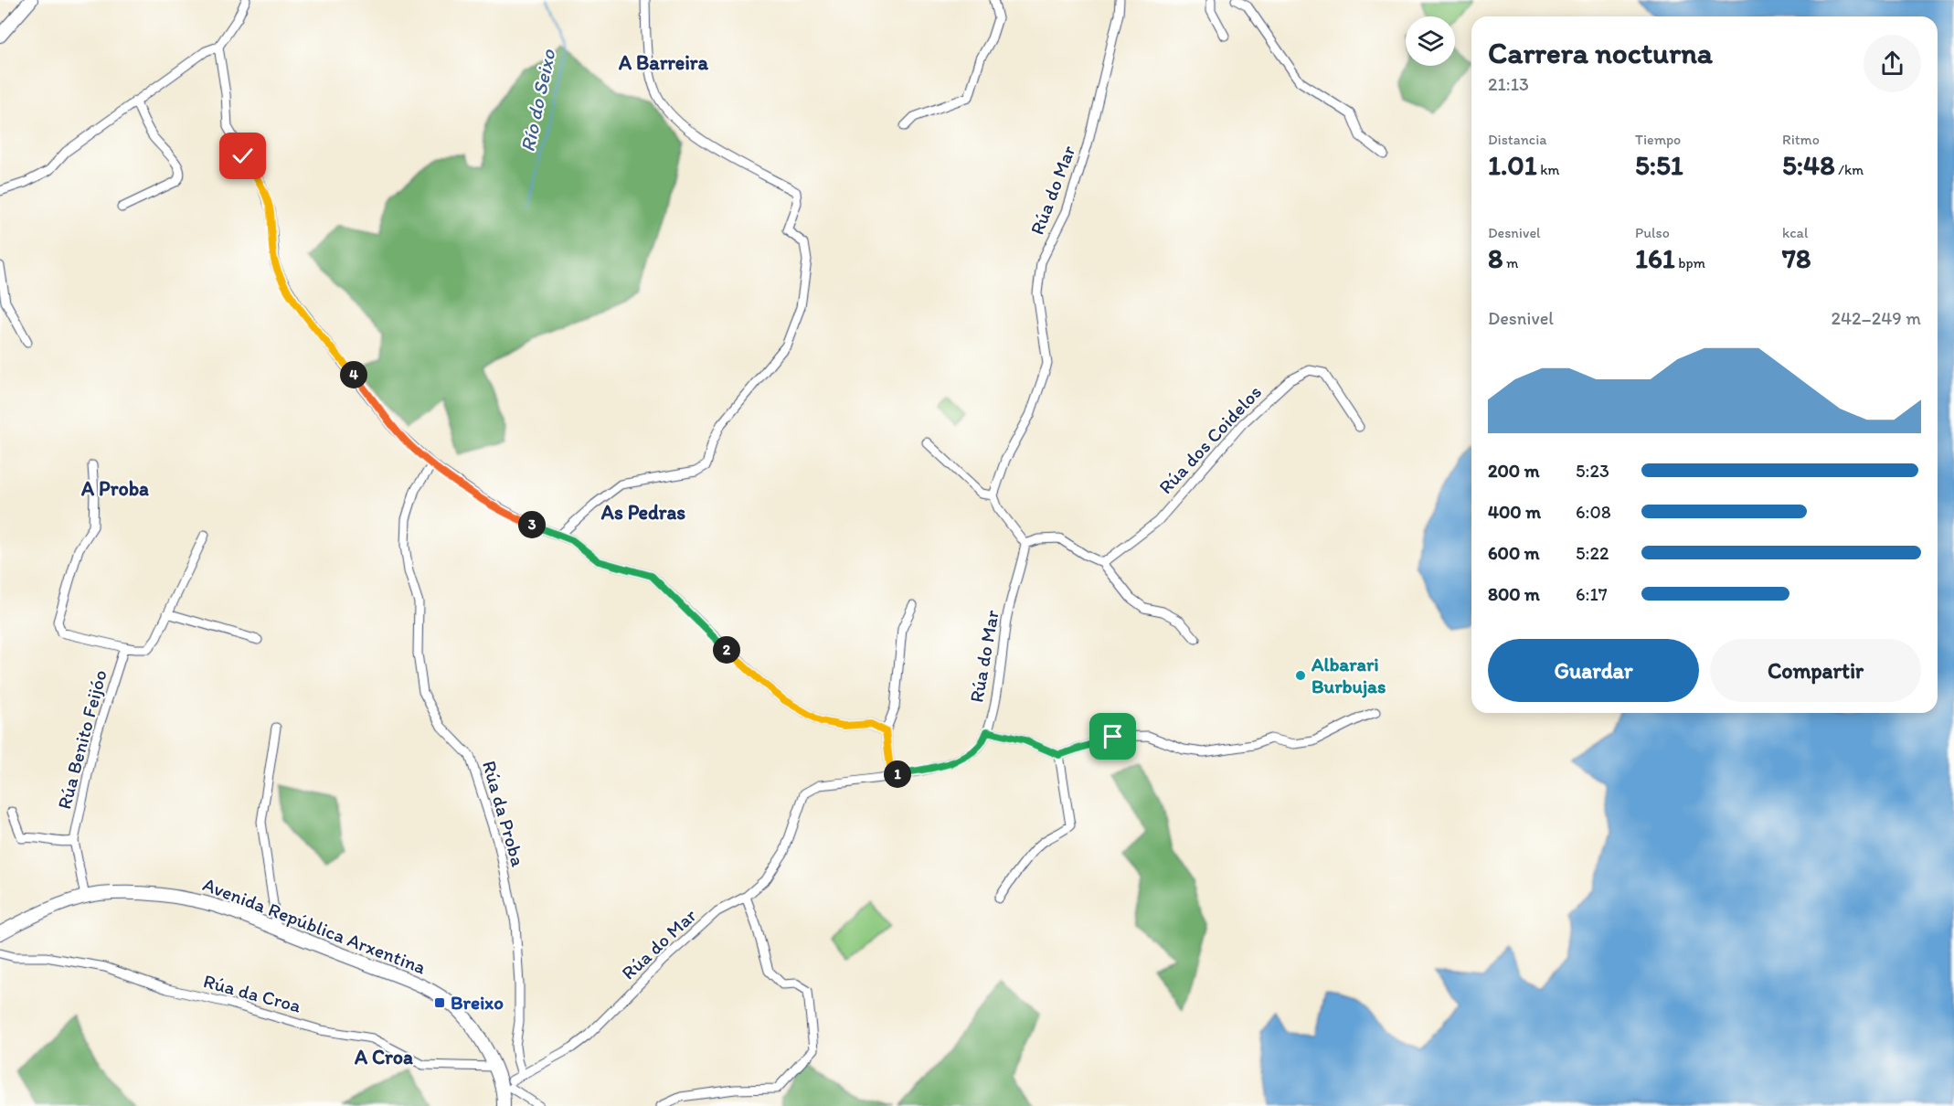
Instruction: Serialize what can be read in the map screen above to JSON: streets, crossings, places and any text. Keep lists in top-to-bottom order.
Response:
{
  "streets": {
    "main road": ["Avenida República Arxentina"],
    "street": [
      "Rúa do Mar",
      "Rúa dos Coidelos",
      "Rúa Benito Feijóo",
      "Rúa da Proba",
      "Rúa da Croa"
    ]
  },
  "crossings": [
    ["Rúa do Mar", "Rúa da Proba"],
    ["Rúa do Mar", "Avenida República Arxentina"],
    ["Rúa Benito Feijóo", "Avenida República Arxentina"],
    ["Avenida República Arxentina", "Rúa da Croa"]
  ],
  "districts": [
    "A Barreira",
    "A Proba",
    "As Pedras",
    "A Croa"
  ],
  "water": ["Río do Seixo"],
  "places": {
    "other": ["Albarari Burbujas"],
    "transit": ["Breixo"]
  },
  "page": {
    "heading": ["Carrera nocturna", "21:13"],
    "stats": [
      ["Distancia", "1.01 km"],
      ["Tiempo", "5:51"],
      ["Ritmo", "5:48 /km"],
      ["Desnivel", "8 m"],
      ["Pulso", "161 bpm"],
      ["kcal", "78"]
    ],
    "chart": ["Desnivel", "242–249 m"],
    "pins": [
      "4",
      "3",
      "2",
      "1"
    ],
    "list": [
      {
        "name": "200 m",
        "note": "5:23"
      },
      {
        "name": "400 m",
        "note": "6:08"
      },
      {
        "name": "600 m",
        "note": "5:22"
      },
      {
        "name": "800 m",
        "note": "6:17"
      }
    ],
    "buttons": ["Guardar", "Compartir"]
  }
}
